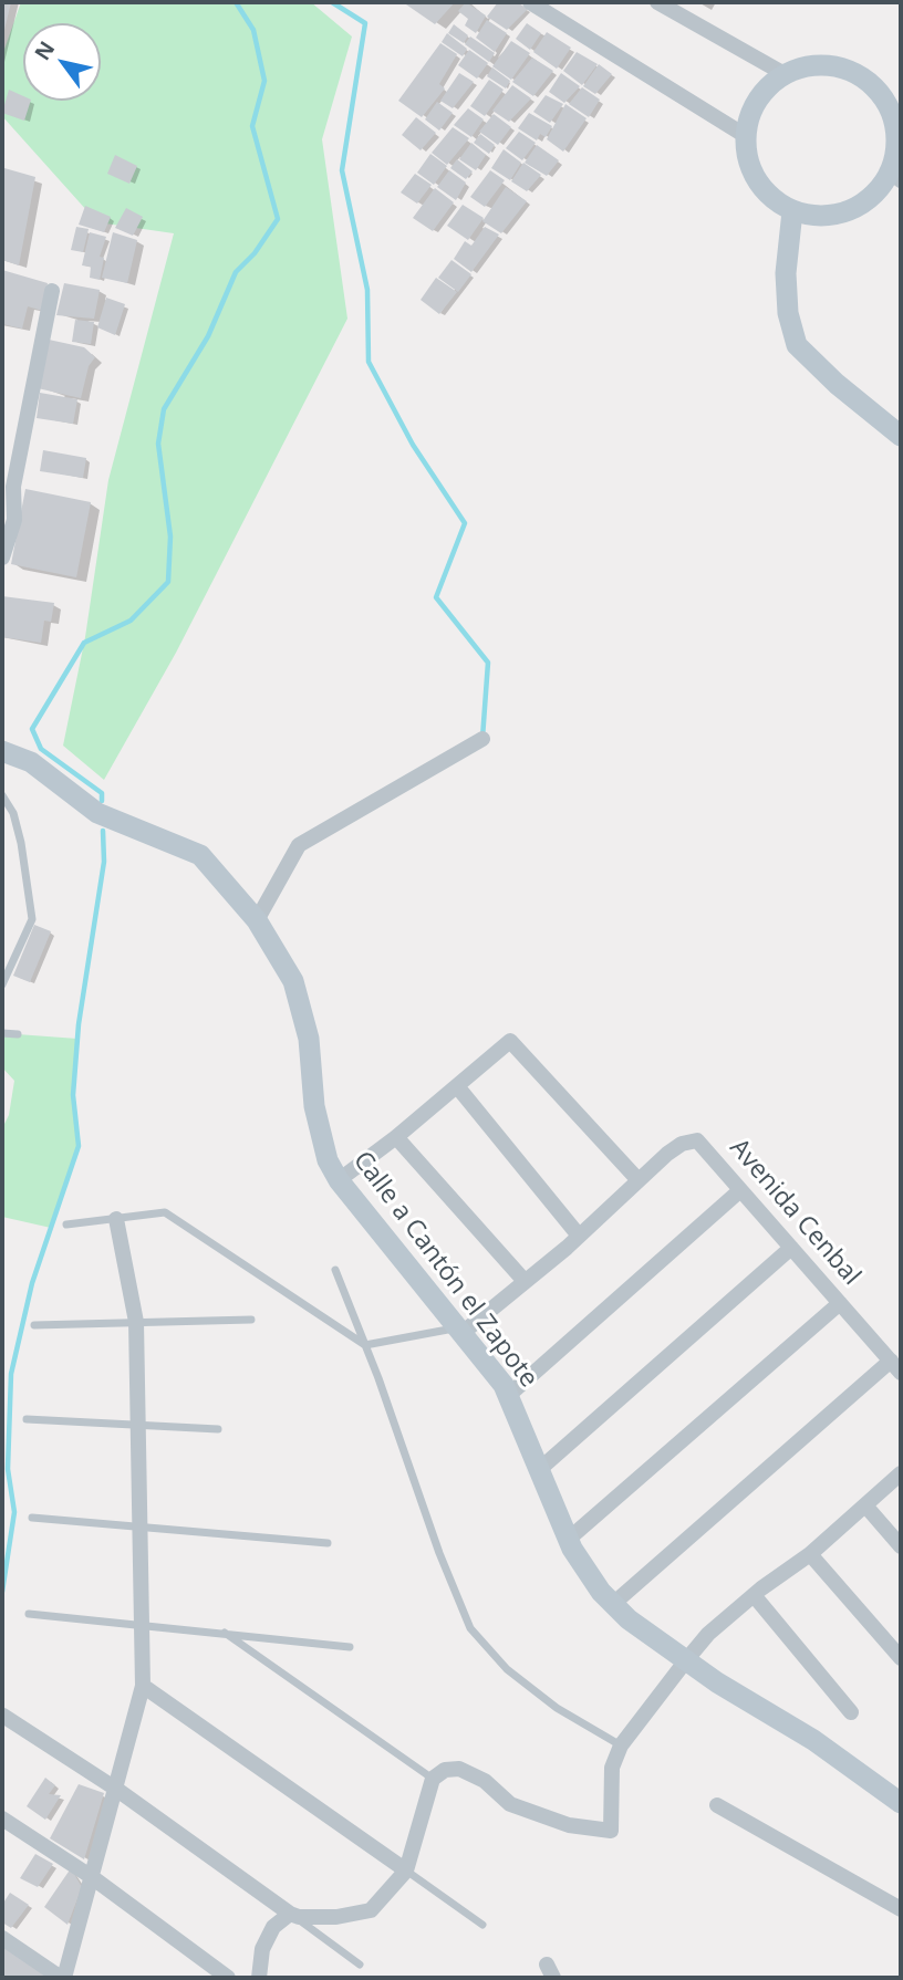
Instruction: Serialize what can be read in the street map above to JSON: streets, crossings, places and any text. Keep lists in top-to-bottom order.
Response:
{
  "streets": {
    "street": ["Avenida Cenbal", "Calle a Cantón el Zapote"]
  },
  "crossings": [
    ["Avenida Cenbal", "Calle a Cantón el Zapote"]
  ],
  "north": "top left"
}
